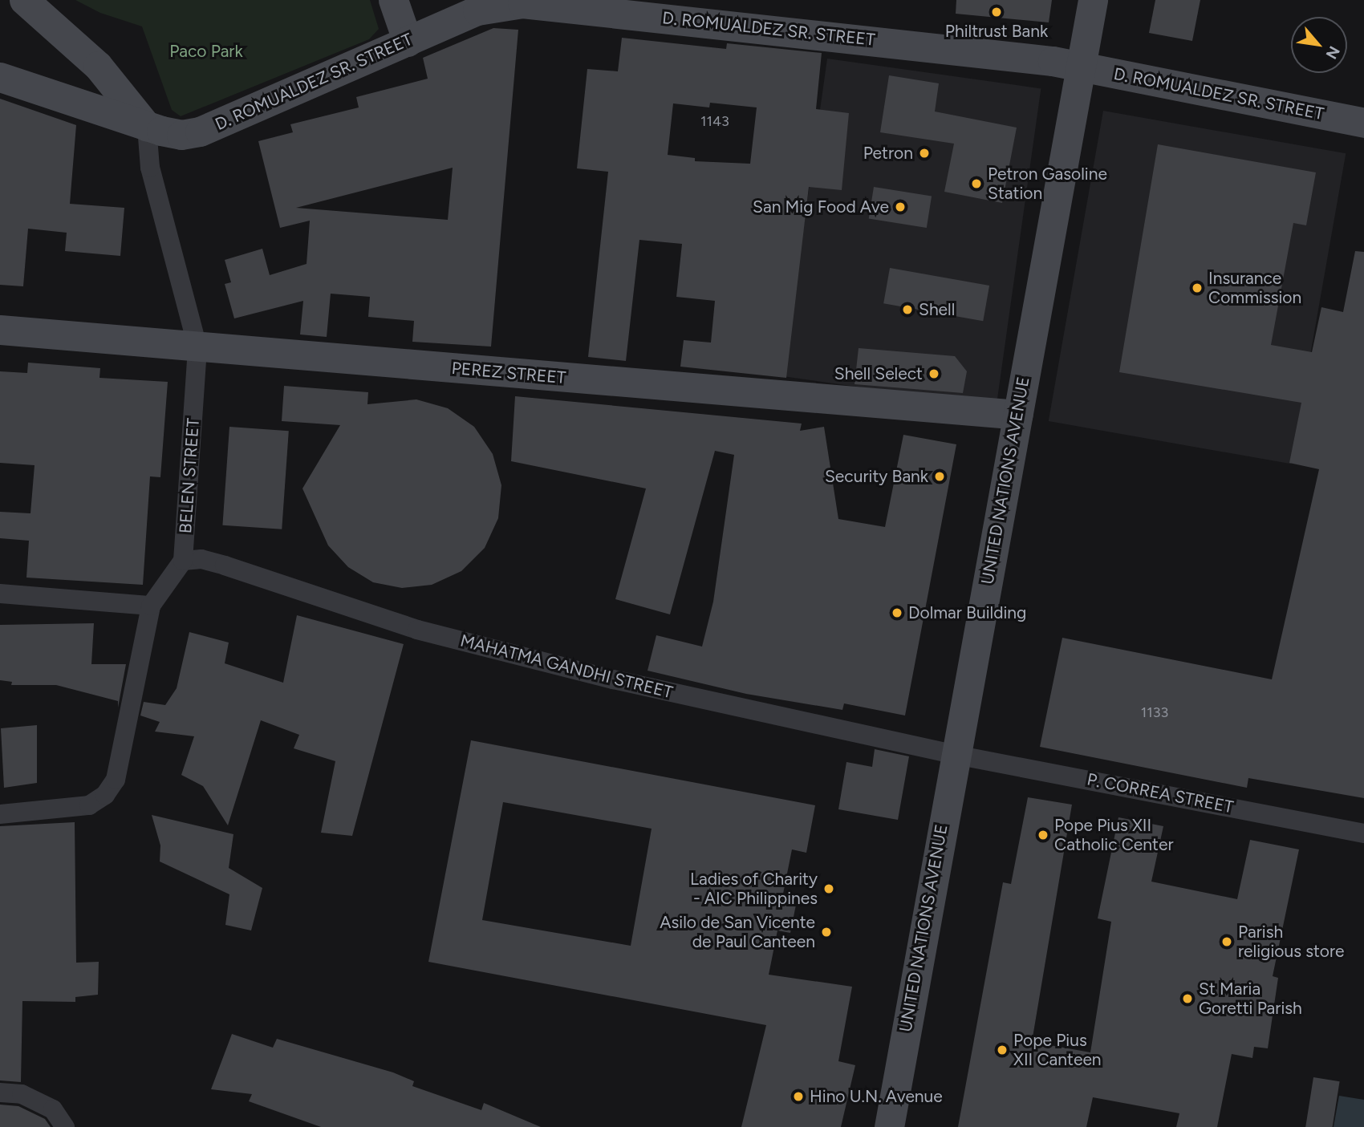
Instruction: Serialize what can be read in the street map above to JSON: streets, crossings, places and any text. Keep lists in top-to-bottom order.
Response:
{
  "streets": {
    "main road": ["D. ROMUALDEZ SR. STREET", "PEREZ STREET", "UNITED NATIONS AVENUE"],
    "street": ["BELEN STREET", "MAHATMA GANDHI STREET", "P. CORREA STREET"]
  },
  "crossings": [
    ["D. ROMUALDEZ SR. STREET", "BELEN STREET"],
    ["D. ROMUALDEZ SR. STREET", "UNITED NATIONS AVENUE"],
    ["PEREZ STREET", "BELEN STREET"],
    ["PEREZ STREET", "UNITED NATIONS AVENUE"],
    ["BELEN STREET", "MAHATMA GANDHI STREET"],
    ["UNITED NATIONS AVENUE", "MAHATMA GANDHI STREET"],
    ["UNITED NATIONS AVENUE", "P. CORREA STREET"],
    ["MAHATMA GANDHI STREET", "P. CORREA STREET"]
  ],
  "parks": ["Paco Park"],
  "places": [
    "Philtrust Bank",
    "Petron",
    "Petron Gasoline Station",
    "San Mig Food Ave",
    "Insurance Commission",
    "Shell",
    "Shell Select",
    "Security Bank",
    "Dolmar Building",
    "Pope Pius XII Catholic Center",
    "Ladies of Charity - AIC Philippines",
    "Asilo de San Vicente de Paul Canteen",
    "Parish religious store",
    "St Maria Goretti Parish",
    "Pope Pius XII Canteen",
    "Hino U.N. Avenue"
  ],
  "house_numbers": ["1143", "1133"],
  "north": "bottom right"
}
